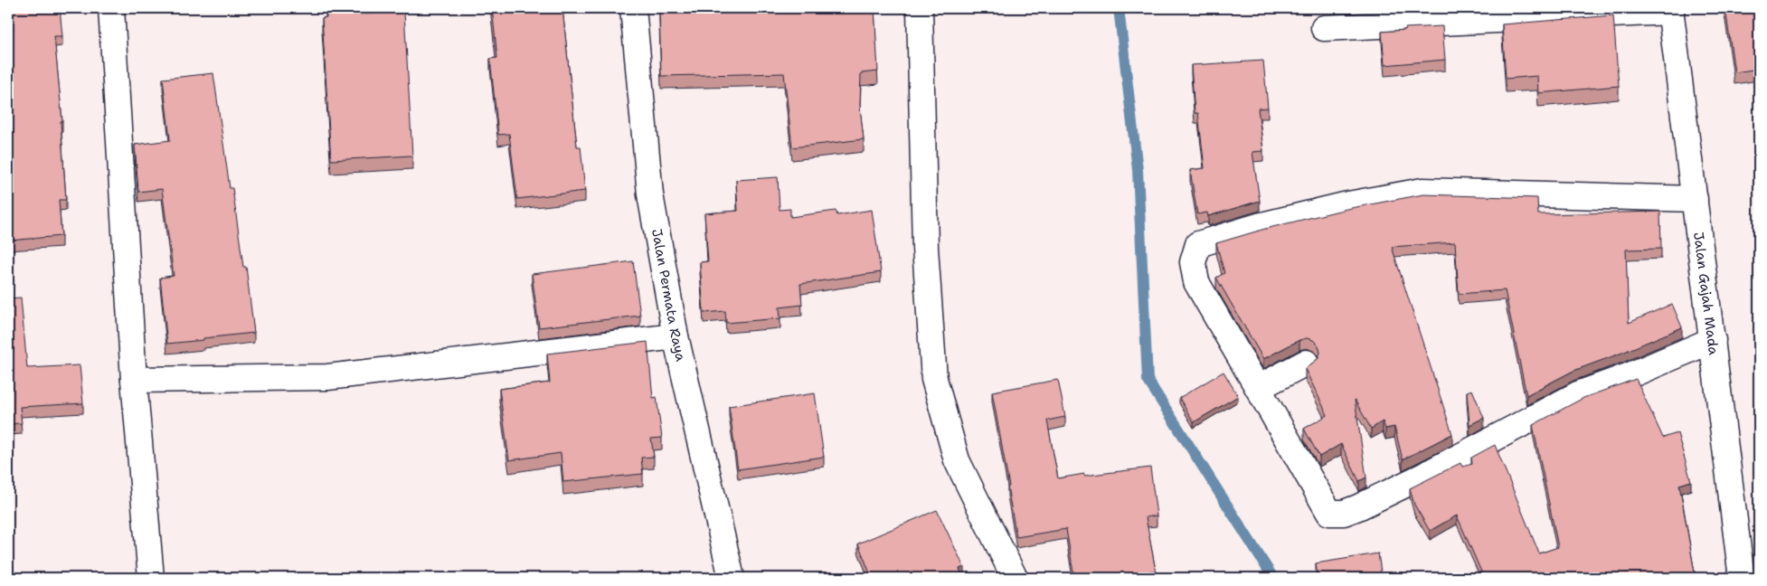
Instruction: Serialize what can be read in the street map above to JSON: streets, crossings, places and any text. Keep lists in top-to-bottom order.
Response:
{
  "streets": {
    "street": ["Jalan Gajah Mada", "Jalan Permata Raya"]
  }
}
